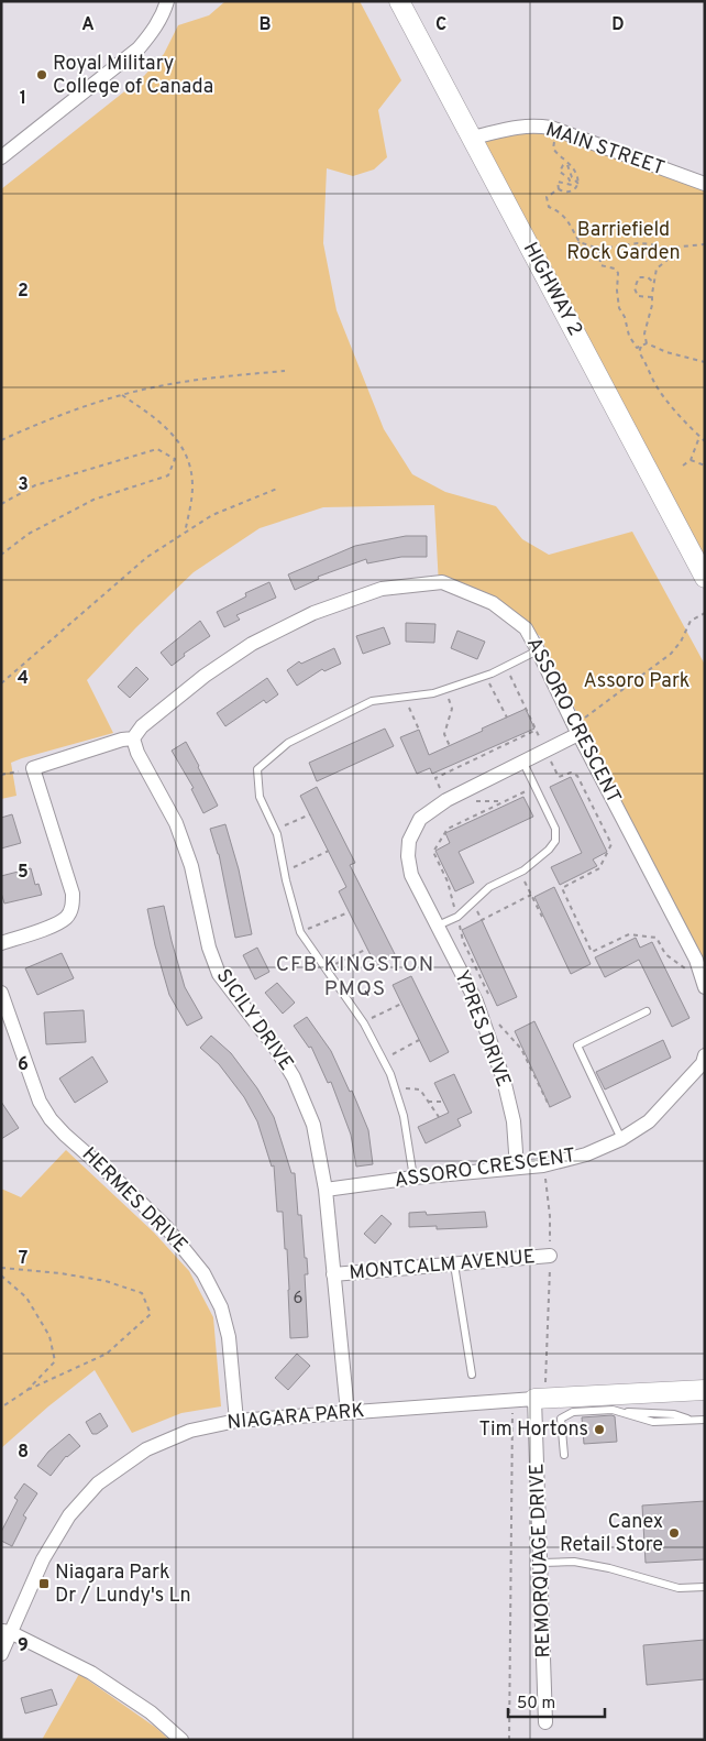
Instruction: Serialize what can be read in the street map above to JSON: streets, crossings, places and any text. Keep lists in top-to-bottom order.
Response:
{
  "streets": {
    "main road": ["HIGHWAY 2", "NIAGARA PARK"],
    "street": [
      "MAIN STREET",
      "ASSORO CRESCENT",
      "SICILY DRIVE",
      "YPRES DRIVE",
      "HERMES DRIVE",
      "MONTCALM AVENUE",
      "REMORQUAGE DRIVE"
    ]
  },
  "crossings": [
    ["MAIN STREET", "HIGHWAY 2"],
    ["ASSORO CRESCENT", "SICILY DRIVE"],
    ["ASSORO CRESCENT", "YPRES DRIVE"],
    ["SICILY DRIVE", "MONTCALM AVENUE"],
    ["SICILY DRIVE", "NIAGARA PARK"],
    ["HERMES DRIVE", "NIAGARA PARK"],
    ["NIAGARA PARK", "REMORQUAGE DRIVE"]
  ],
  "districts": ["CFB KINGSTON PMQS"],
  "parks": ["Barriefield Rock Garden", "Assoro Park"],
  "places": {
    "other": ["Royal Military College of Canada", "Tim Hortons", "Canex Retail Store"],
    "transit": ["Niagara Park Dr / Lundy's Ln"]
  },
  "house_numbers": ["6"],
  "scale_bar": "50 m",
  "grid": {
    "columns": [
      "A",
      "B",
      "C",
      "D"
    ],
    "rows": [
      "1",
      "2",
      "3",
      "4",
      "5",
      "6",
      "7",
      "8",
      "9"
    ]
  }
}
